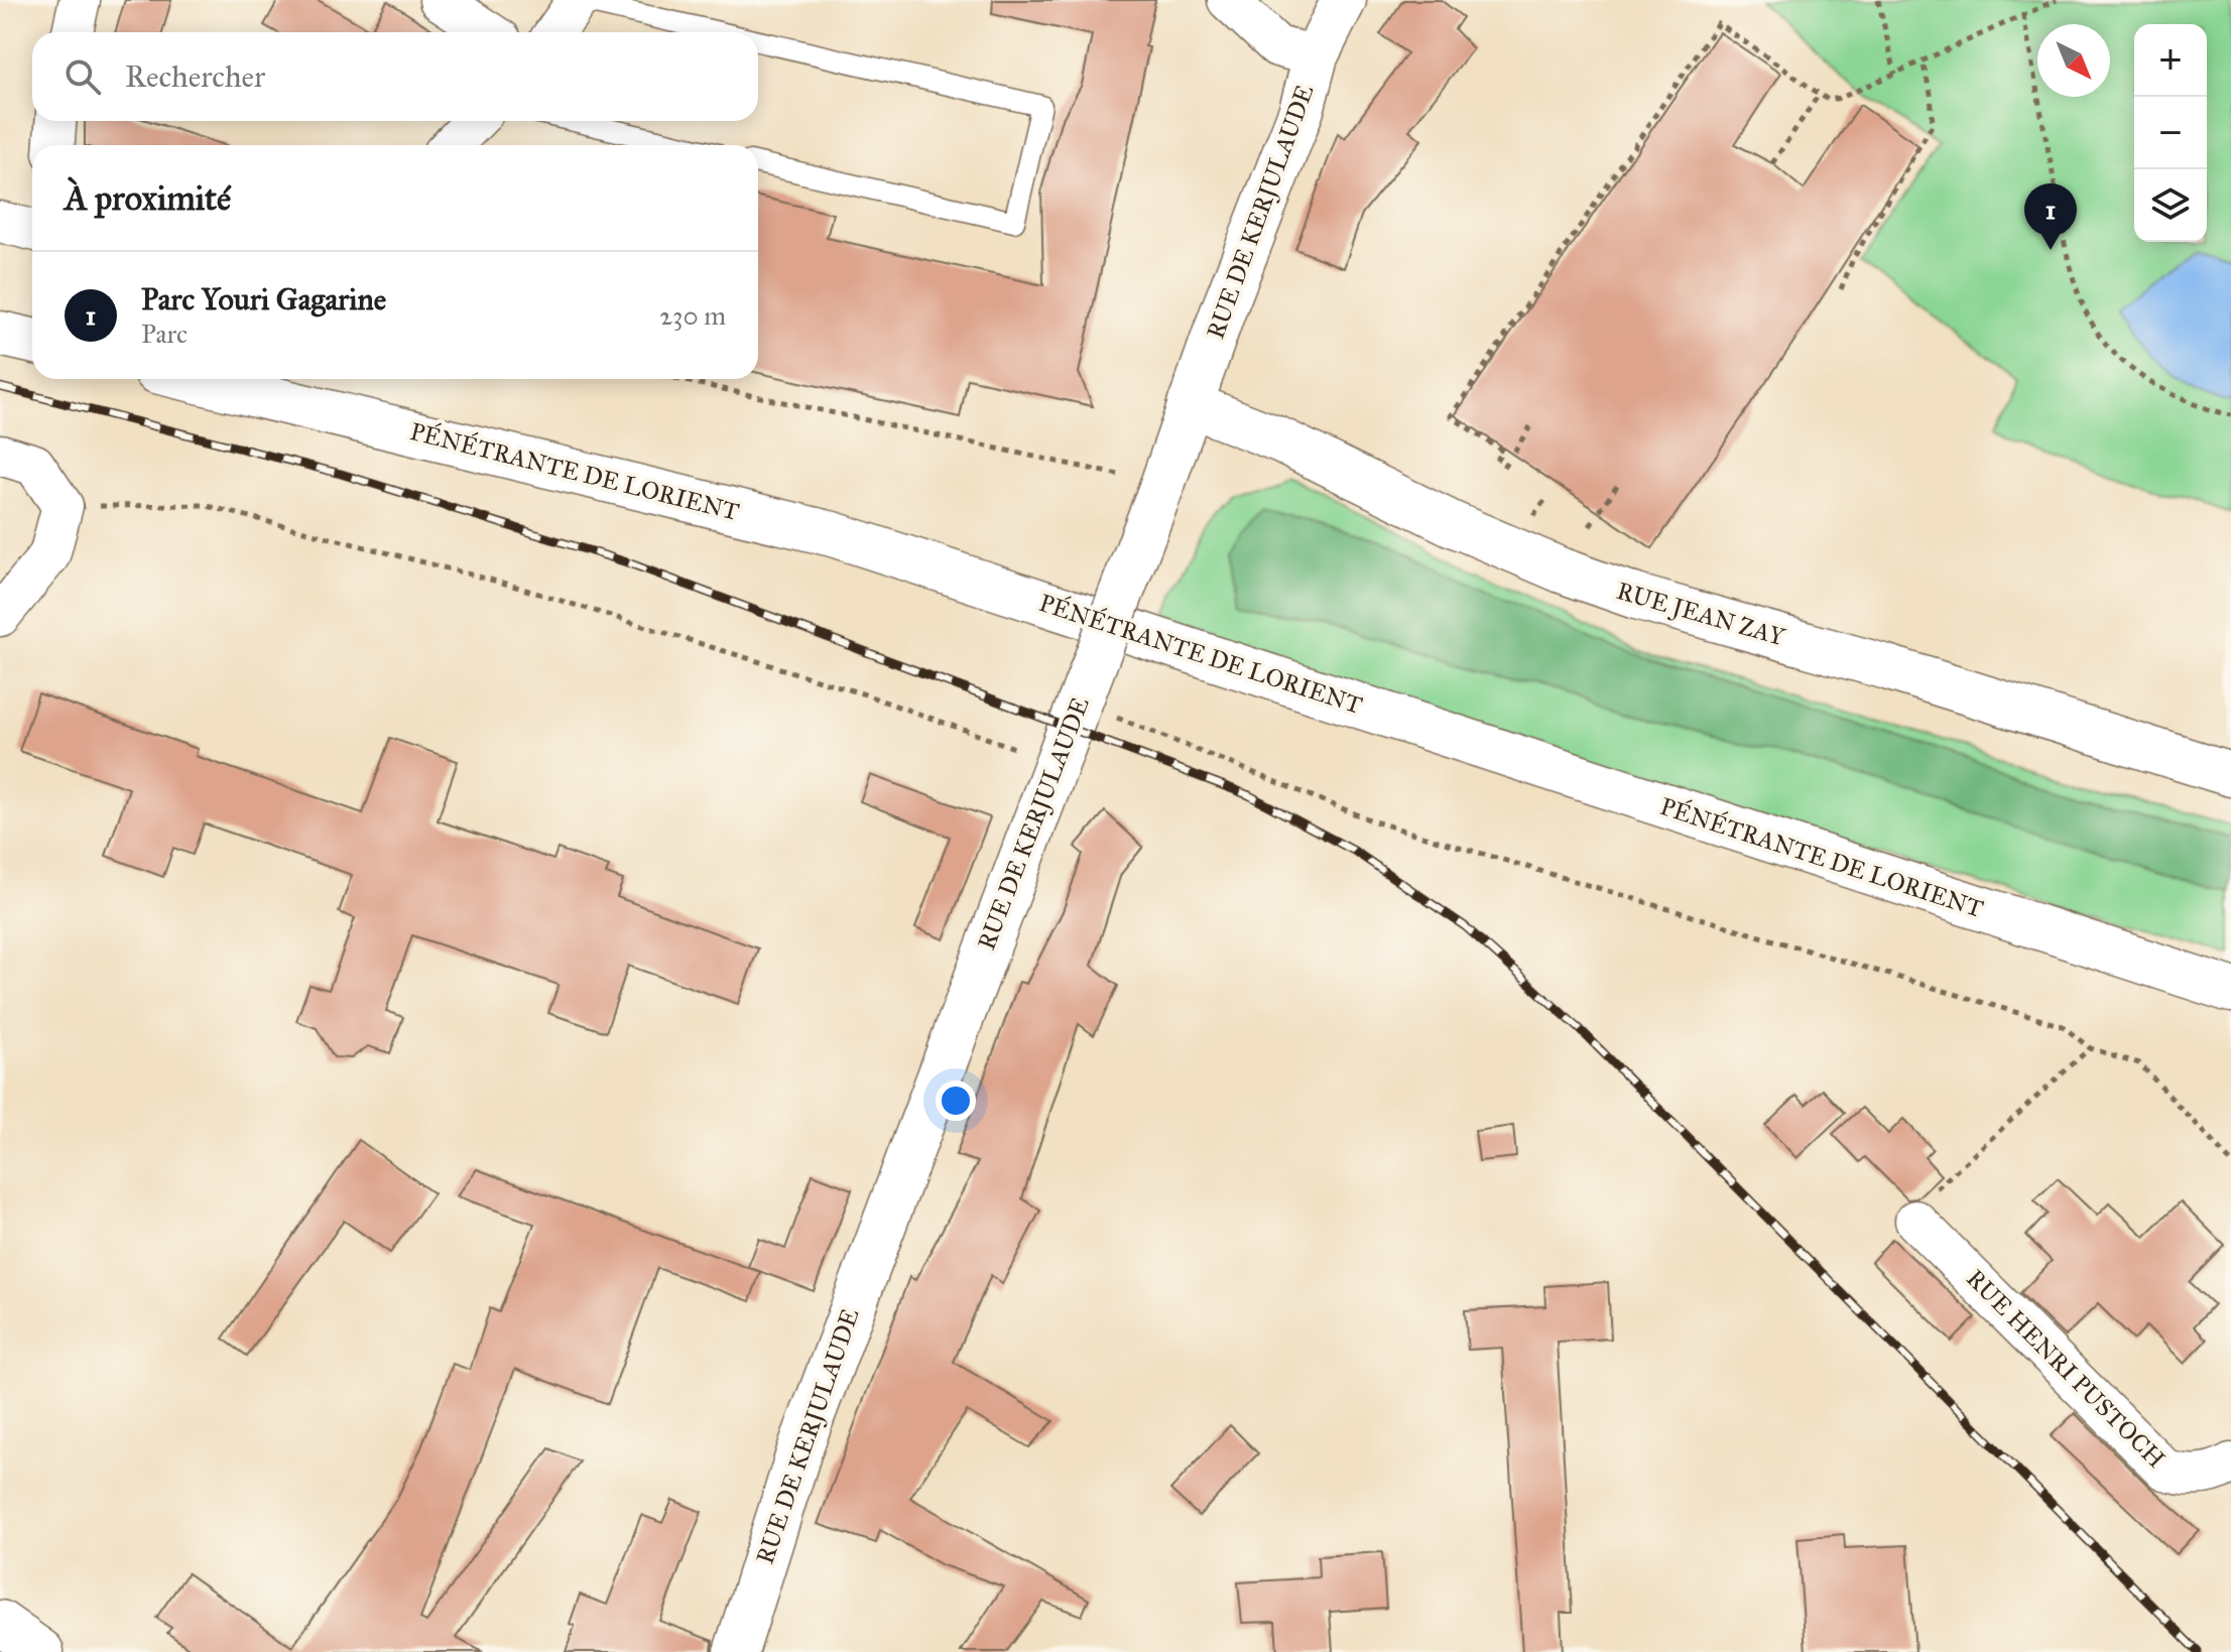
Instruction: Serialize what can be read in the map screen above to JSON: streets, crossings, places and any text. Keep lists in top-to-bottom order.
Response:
{
  "streets": {
    "street": [
      "RUE DE KERJULAUDE",
      "PÉNÉTRANTE DE LORIENT",
      "RUE JEAN ZAY",
      "RUE HENRI PUSTOCH"
    ]
  },
  "crossings": [
    ["RUE DE KERJULAUDE", "RUE JEAN ZAY"]
  ],
  "north": "bottom right",
  "page": {
    "map_buttons": ["+", "−"],
    "search": "Rechercher",
    "heading": "À proximité",
    "pins": "1",
    "list": [
      {
        "mark": "1",
        "name": "Parc Youri Gagarine",
        "note": "Parc",
        "value": "230 m"
      }
    ]
  }
}
